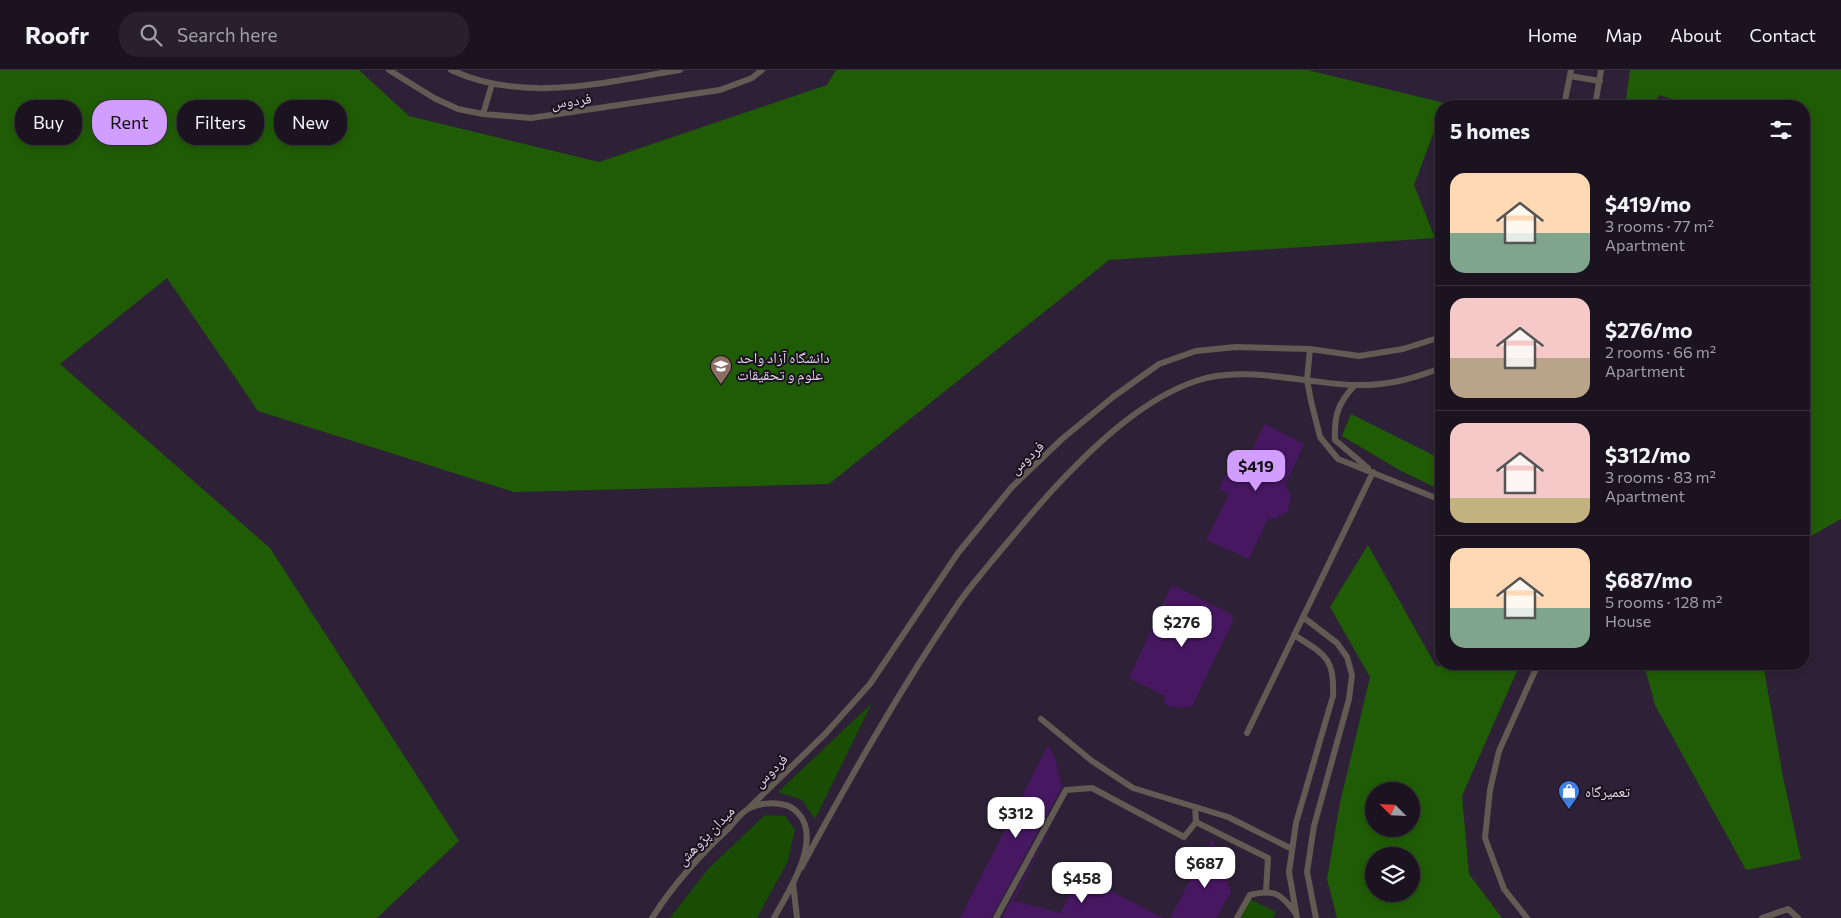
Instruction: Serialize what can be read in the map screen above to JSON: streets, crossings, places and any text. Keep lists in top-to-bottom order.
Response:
{
  "streets": {
    "lane": ["فردوس", "میدان پژوهش"]
  },
  "crossings": [
    ["فردوس", "میدان پژوهش"]
  ],
  "places": {
    "school or university": ["دانشگاه آزاد واحد علوم و تحقیقات"],
    "shop": ["تعمیرگاه"]
  },
  "north": "top left",
  "page": {
    "header": "Roofr",
    "search": "Search here",
    "nav": [
      "Home",
      "Map",
      "About",
      "Contact"
    ],
    "chip": [
      "Buy",
      "Rent",
      "Filters",
      "New"
    ],
    "heading": "5 homes",
    "list": [
      {
        "name": "$419/mo",
        "note": "3 rooms · 77 m² · Apartment"
      },
      {
        "name": "$276/mo",
        "note": "2 rooms · 66 m² · Apartment"
      },
      {
        "name": "$312/mo",
        "note": "3 rooms · 83 m² · Apartment"
      },
      {
        "name": "$687/mo",
        "note": "5 rooms · 128 m² · House"
      }
    ],
    "price": [
      "$419",
      "$276",
      "$312",
      "$687",
      "$458"
    ]
  }
}
